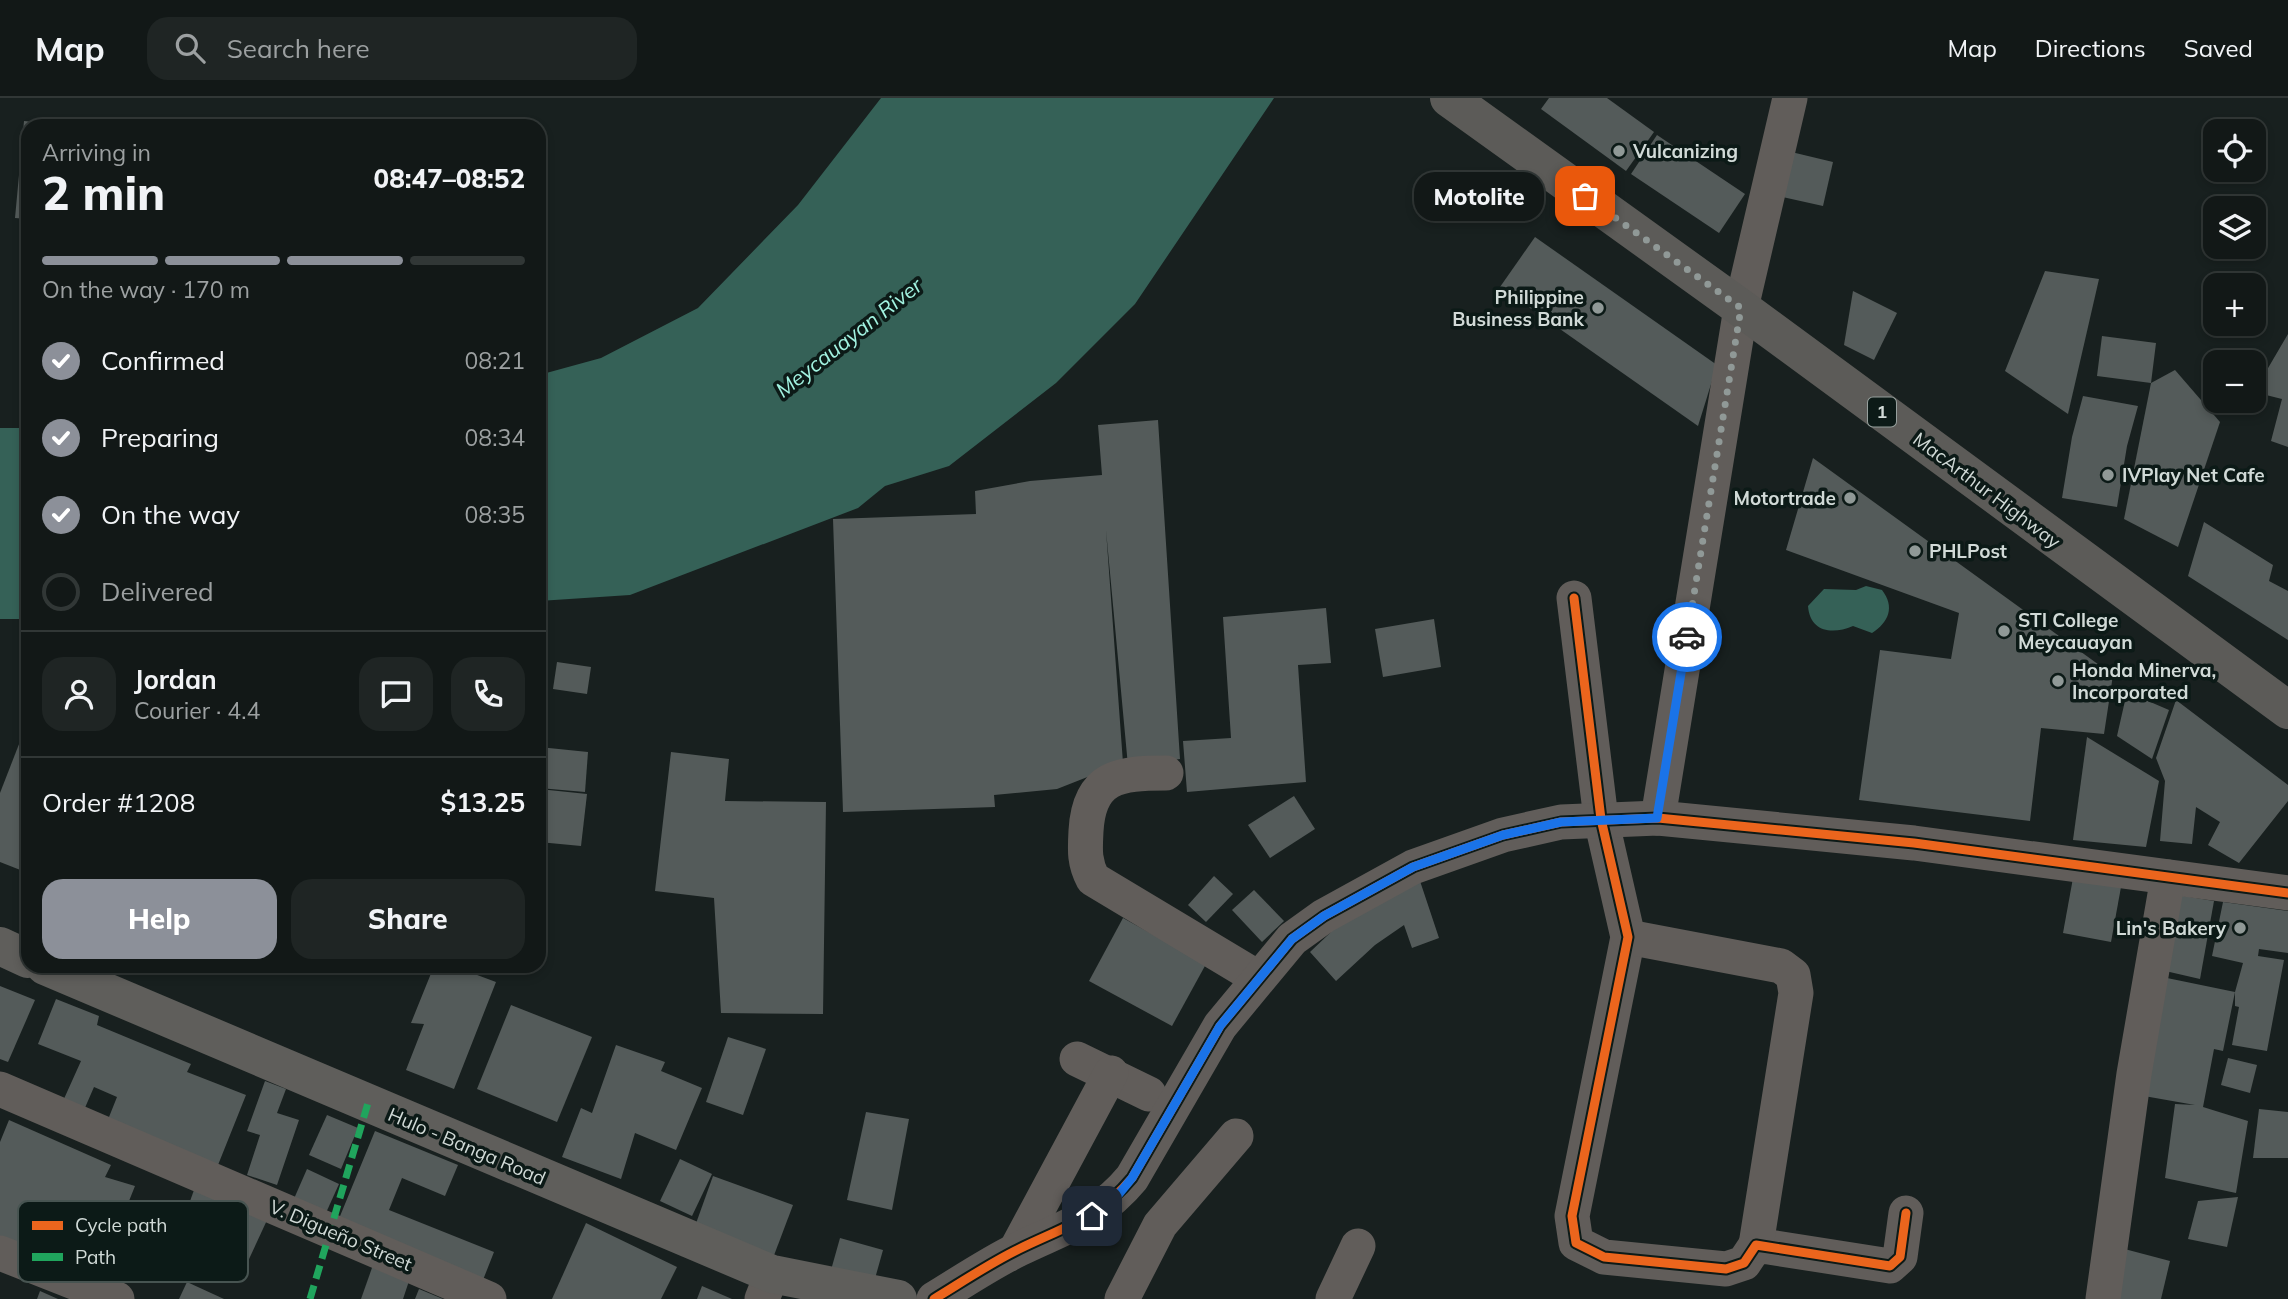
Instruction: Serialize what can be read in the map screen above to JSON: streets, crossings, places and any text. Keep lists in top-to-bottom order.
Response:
{
  "streets": {
    "highway": ["1", "MacArthur Highway"],
    "main road": ["Hulo - Banga Road"],
    "street": ["V. Digueño Street"]
  },
  "water": ["Meycauayan River"],
  "places": [
    "Vulcanizing",
    "Motolite",
    "Philippine Business Bank",
    "IVPlay Net Cafe",
    "Motortrade",
    "PHLPost",
    "STI College Meycauayan",
    "Honda Minerva, Incorporated",
    "Lin's Bakery"
  ],
  "legend": ["Cycle path", "Path"],
  "page": {
    "header": "Map",
    "search": "Search here",
    "nav": ["Map", "Directions", "Saved"],
    "map_buttons": ["+", "−"],
    "heading": ["2 min", "Arriving in", "08:47–08:52"],
    "panel": [
      "Jordan",
      "Courier · 4.4",
      "Order #1208",
      "$13.25"
    ],
    "bubble": "Motolite",
    "bar": "On the way · 170 m",
    "list": [
      ["Confirmed", "08:21"],
      ["Preparing", "08:34"],
      ["On the way", "08:35"],
      "Delivered"
    ],
    "buttons": ["Help", "Share"]
  }
}
